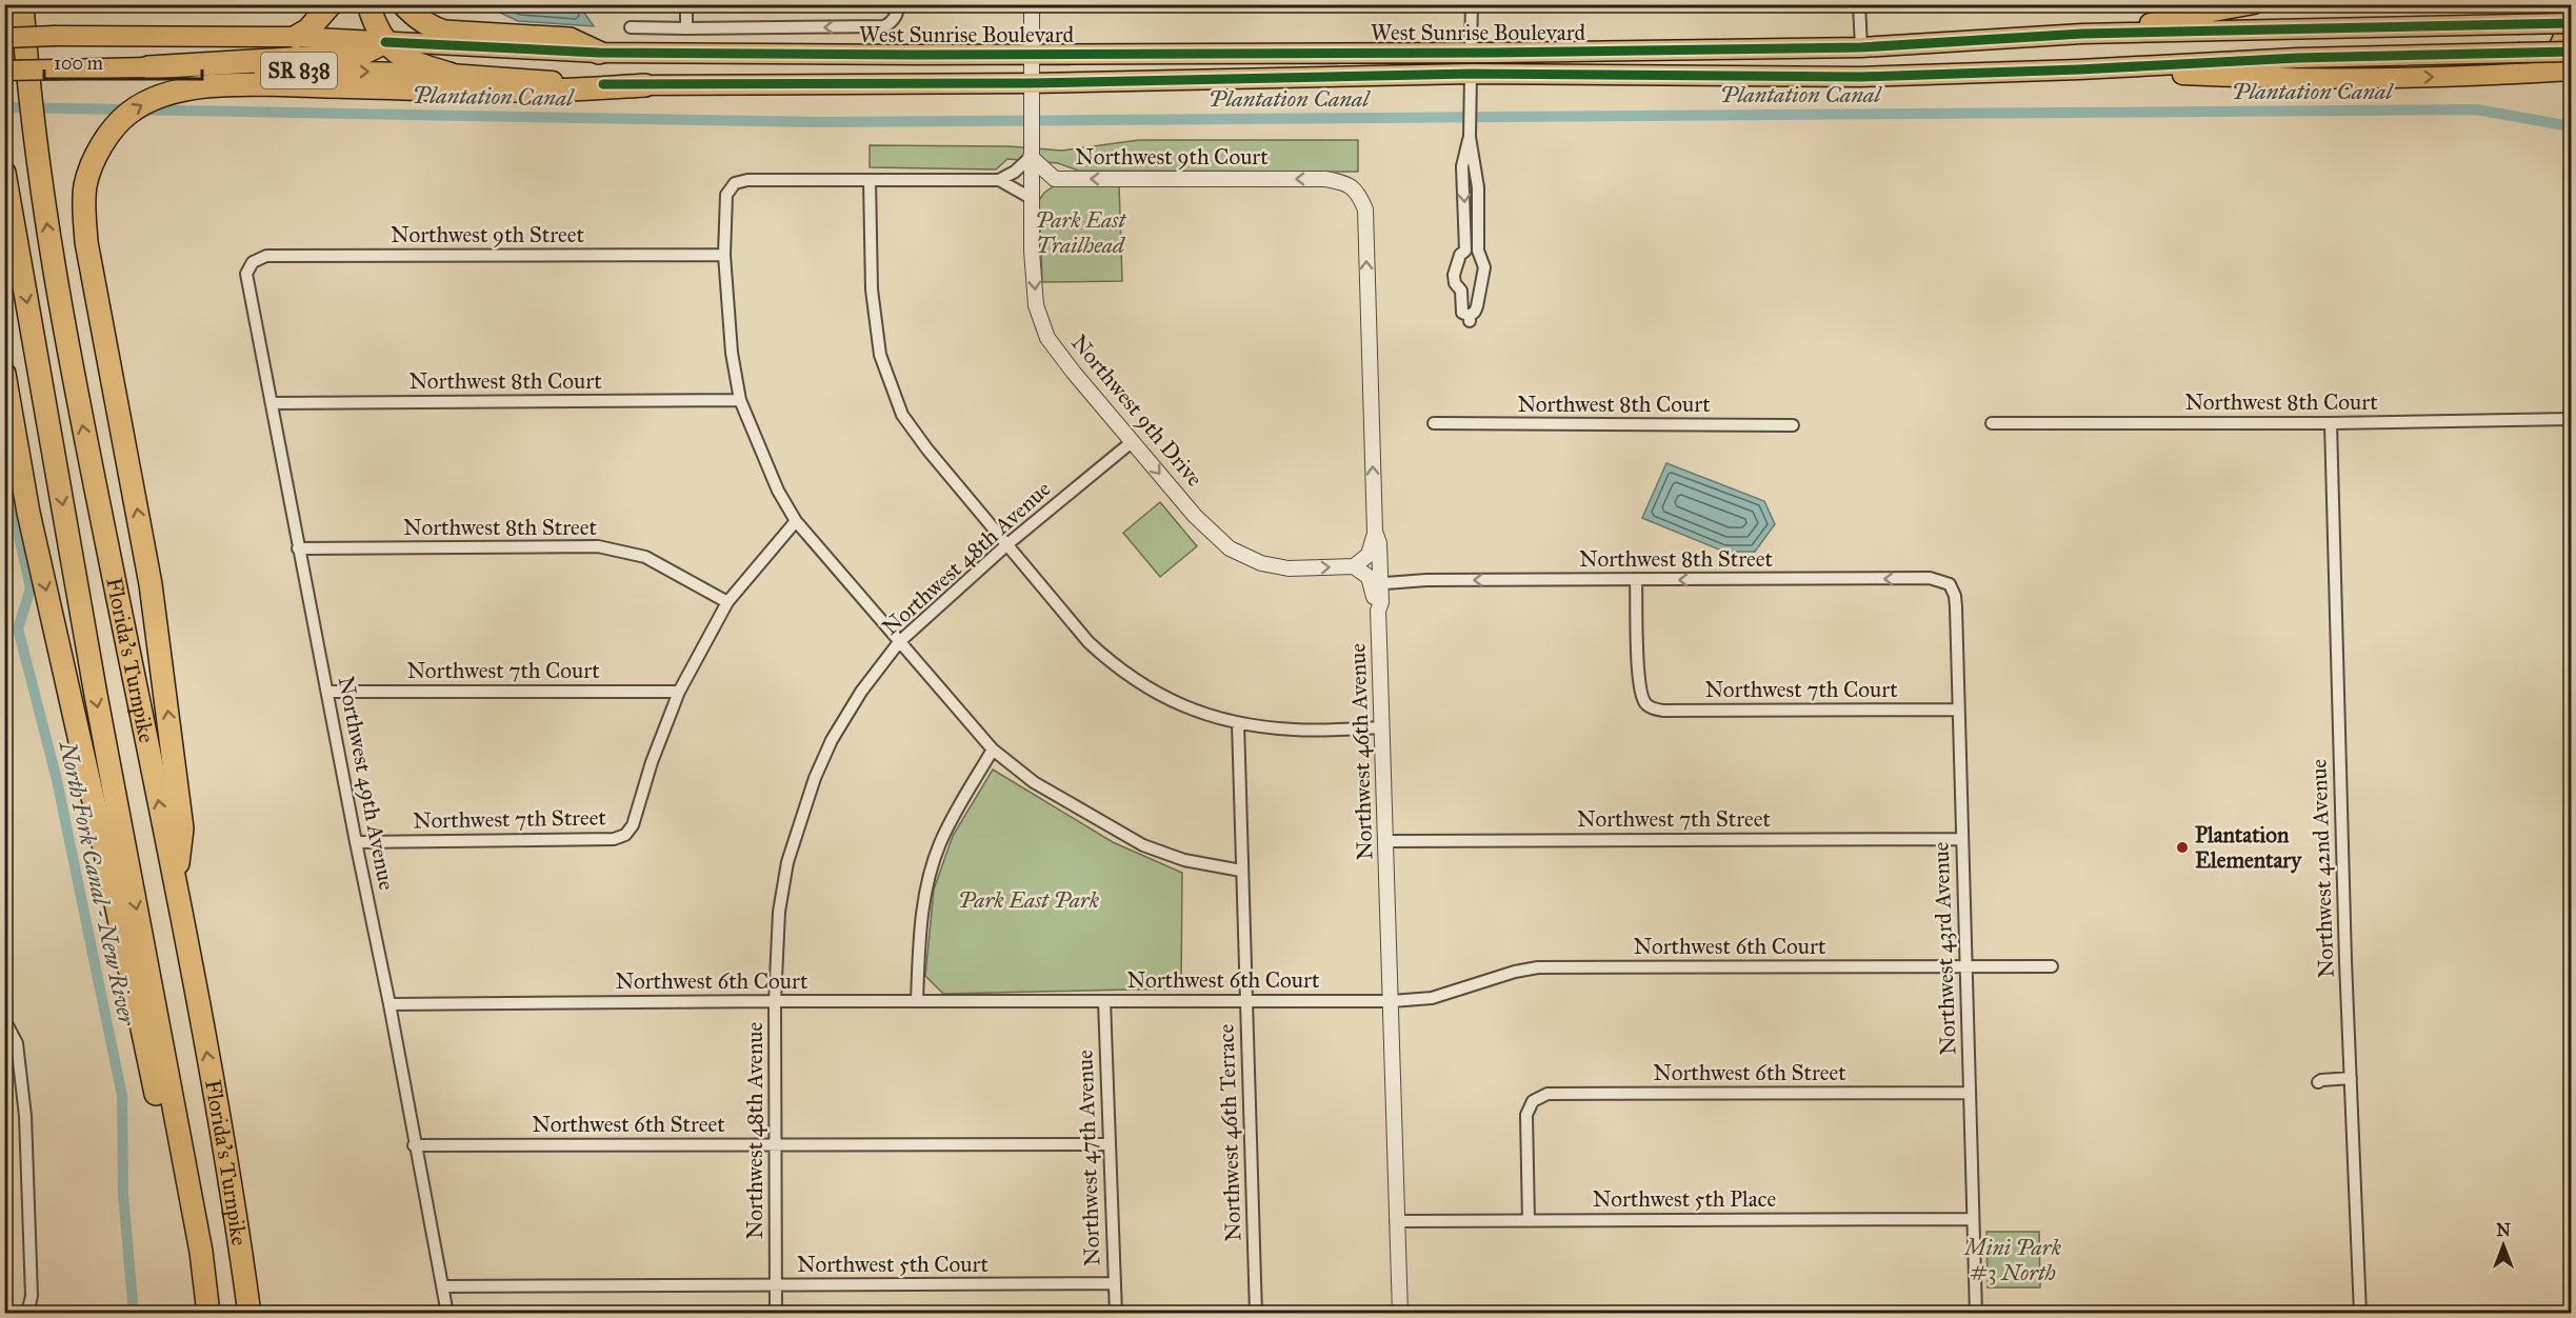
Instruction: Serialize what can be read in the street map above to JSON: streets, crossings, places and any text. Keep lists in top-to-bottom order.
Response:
{
  "streets": {
    "highway": ["Florida's Turnpike"],
    "main road": ["West Sunrise Boulevard", "SR 838"],
    "street": [
      "Northwest 9th Court",
      "Northwest 9th Street",
      "Northwest 8th Court",
      "Northwest 9th Drive",
      "Northwest 8th Street",
      "Northwest 48th Avenue",
      "Northwest 7th Court",
      "Northwest 46th Avenue",
      "Northwest 49th Avenue",
      "Northwest 7th Street",
      "Northwest 42nd Avenue",
      "Northwest 6th Court",
      "Northwest 43rd Avenue",
      "Northwest 6th Street",
      "Northwest 46th Terrace",
      "Northwest 47th Avenue",
      "Northwest 5th Place",
      "Northwest 5th Court"
    ]
  },
  "crossings": [
    ["West Sunrise Boulevard", "Northwest 9th Drive"],
    ["Northwest 9th Court", "Northwest 9th Drive"],
    ["Northwest 9th Street", "Northwest 49th Avenue"],
    ["Northwest 8th Court", "Northwest 49th Avenue"],
    ["Northwest 8th Court", "Northwest 42nd Avenue"],
    ["Northwest 9th Drive", "Northwest 48th Avenue"],
    ["Northwest 8th Street", "Northwest 7th Court"],
    ["Northwest 8th Street", "Northwest 46th Avenue"],
    ["Northwest 8th Street", "Northwest 49th Avenue"],
    ["Northwest 8th Street", "Northwest 43rd Avenue"],
    ["Northwest 48th Avenue", "Northwest 6th Court"],
    ["Northwest 48th Avenue", "Northwest 6th Street"],
    ["Northwest 48th Avenue", "Northwest 5th Court"],
    ["Northwest 7th Court", "Northwest 49th Avenue"],
    ["Northwest 7th Court", "Northwest 7th Street"],
    ["Northwest 7th Court", "Northwest 43rd Avenue"],
    ["Northwest 46th Avenue", "Northwest 7th Street"],
    ["Northwest 46th Avenue", "Northwest 6th Court"],
    ["Northwest 46th Avenue", "Northwest 5th Place"],
    ["Northwest 49th Avenue", "Northwest 7th Street"],
    ["Northwest 49th Avenue", "Northwest 6th Court"],
    ["Northwest 49th Avenue", "Northwest 6th Street"],
    ["Northwest 49th Avenue", "Northwest 5th Court"],
    ["Northwest 7th Street", "Northwest 43rd Avenue"],
    ["Northwest 6th Court", "Northwest 43rd Avenue"],
    ["Northwest 6th Court", "Northwest 46th Terrace"],
    ["Northwest 6th Court", "Northwest 47th Avenue"],
    ["Northwest 43rd Avenue", "Northwest 6th Street"],
    ["Northwest 43rd Avenue", "Northwest 5th Place"],
    ["Northwest 6th Street", "Northwest 47th Avenue"],
    ["Northwest 6th Street", "Northwest 5th Place"],
    ["Northwest 47th Avenue", "Northwest 5th Court"]
  ],
  "one_way": ["Northwest 9th Drive", "Northwest 8th Street"],
  "water": ["Plantation Canal", "North Fork Canal - New River"],
  "parks": ["Park East Trailhead", "Park East Park", "Mini Park #3 North"],
  "places": ["Plantation Elementary"],
  "scale_bar": "100 m",
  "north": "top"
}
